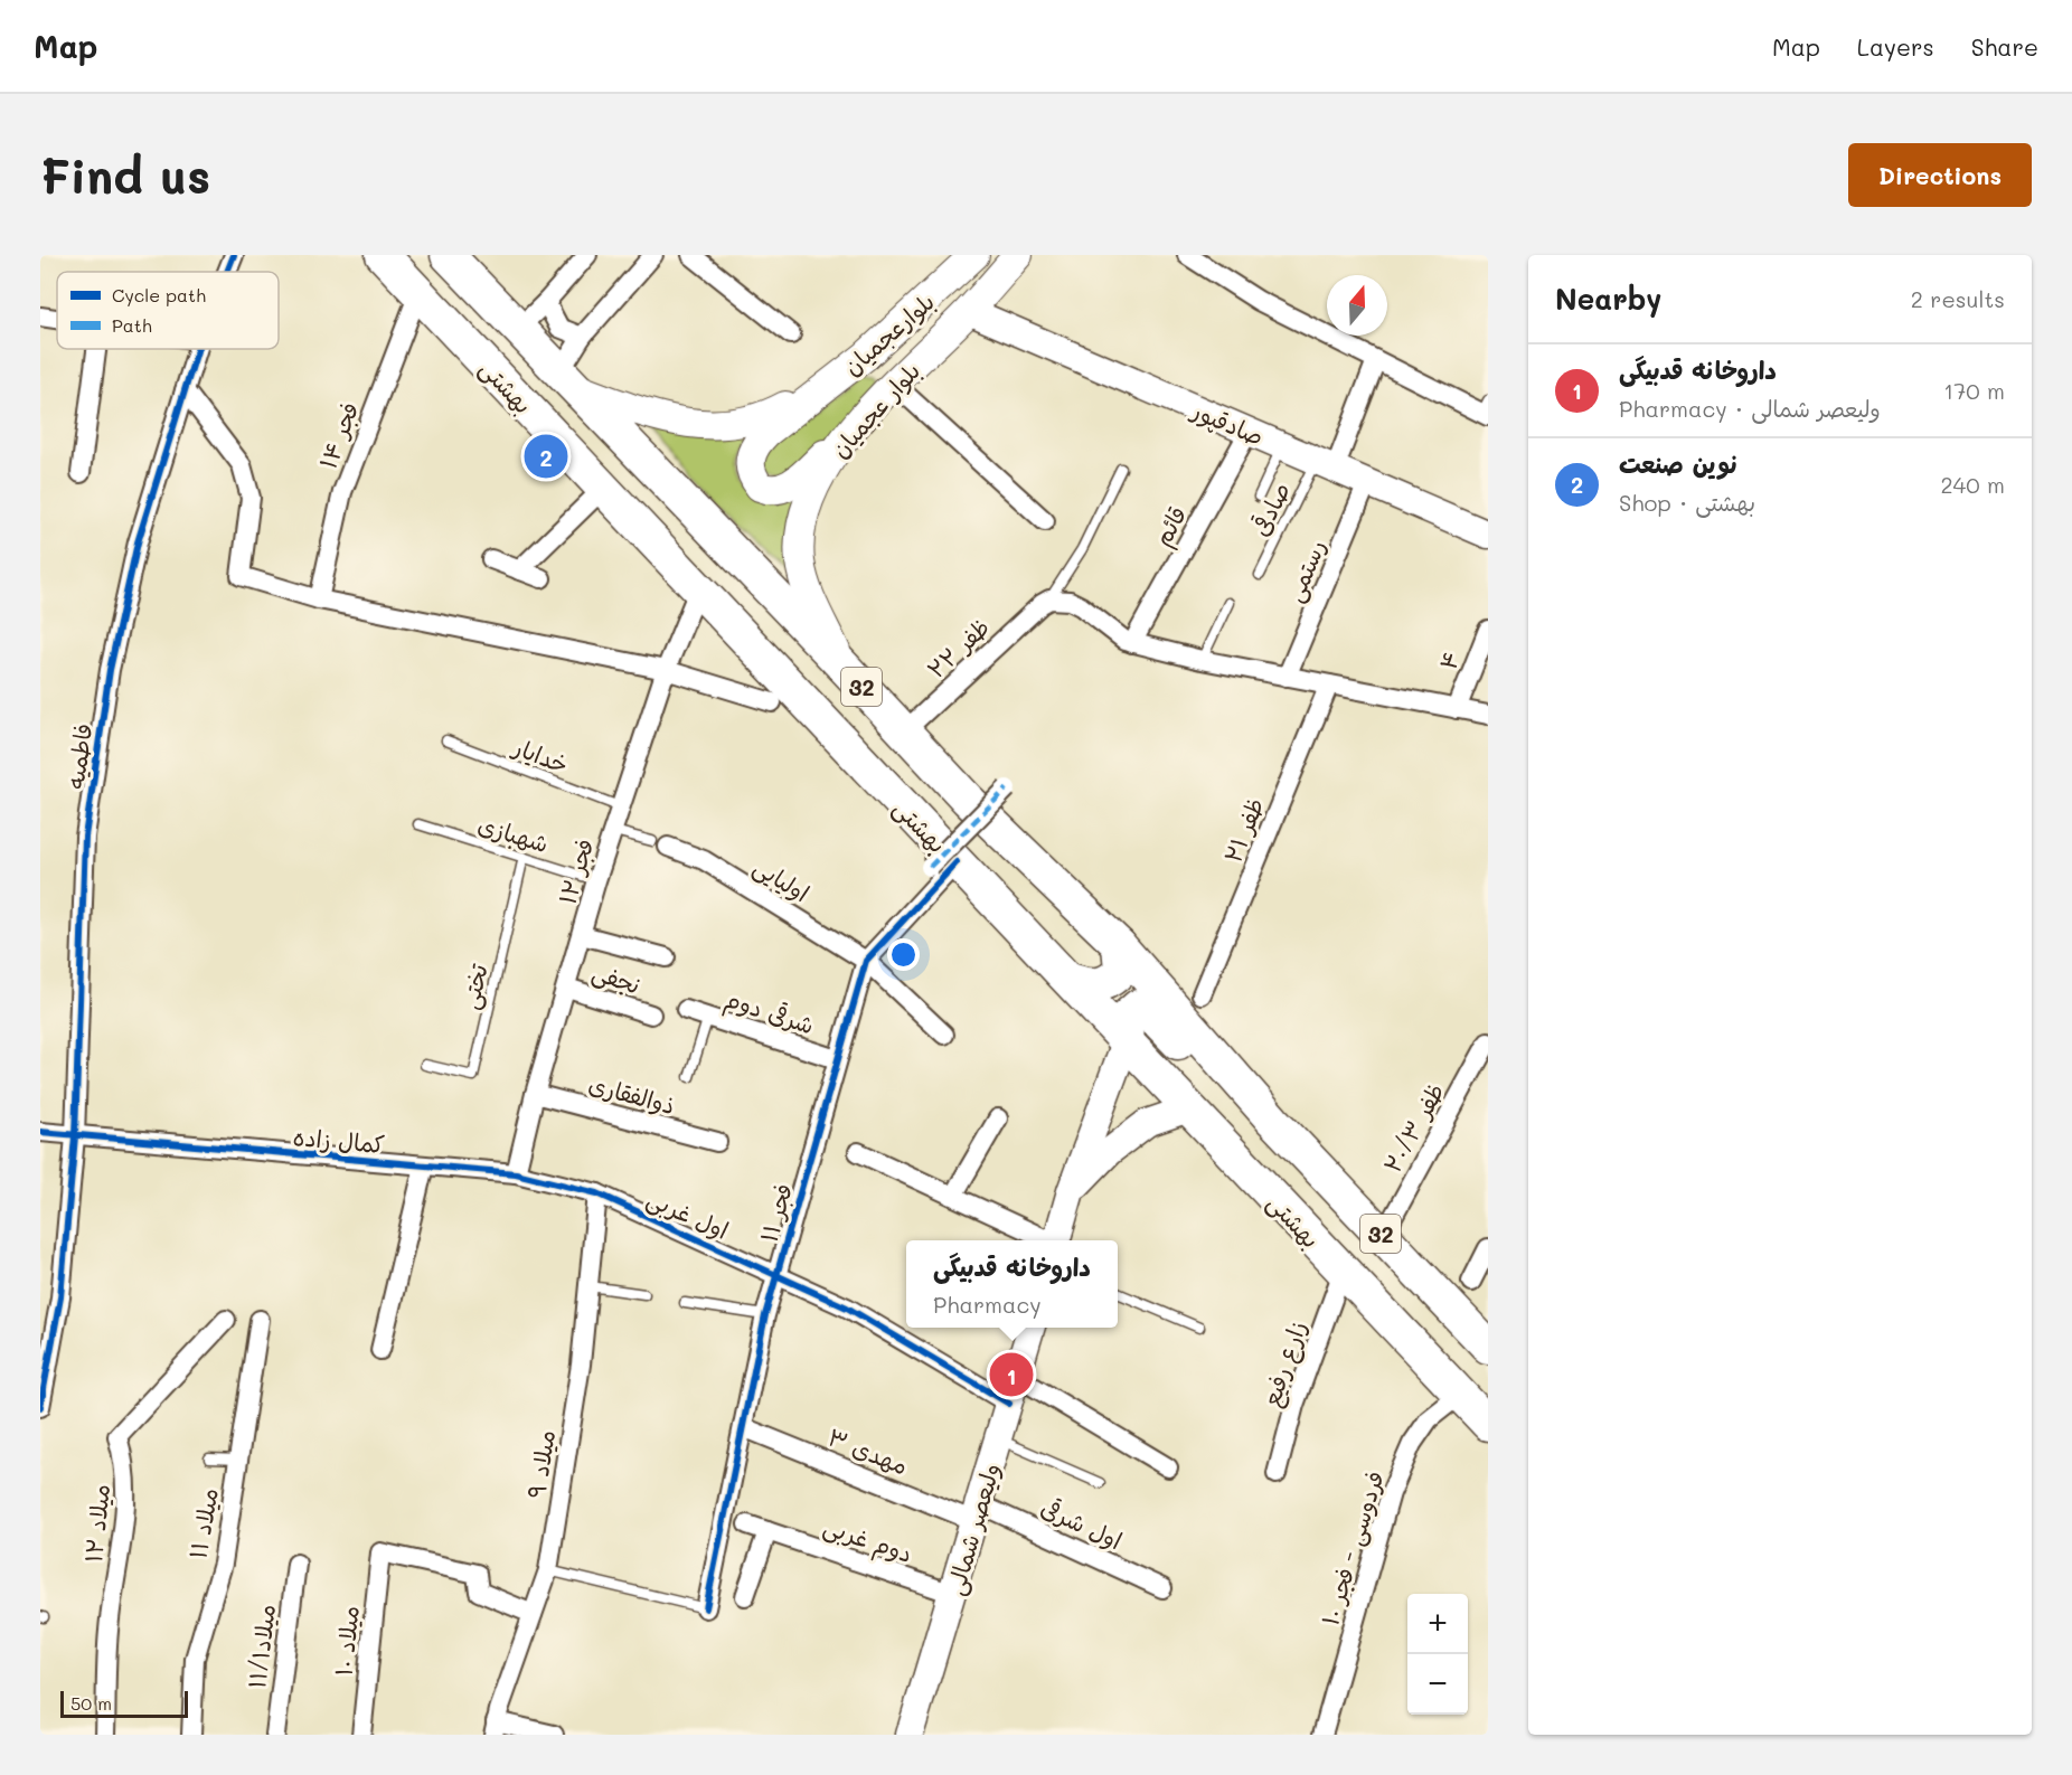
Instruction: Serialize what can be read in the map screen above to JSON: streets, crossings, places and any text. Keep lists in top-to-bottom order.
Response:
{
  "streets": {
    "highway": ["بهشتی", "32"],
    "main road": [
      "بلوارعجمیان",
      "بلوار عجمیان",
      "صادقپور",
      "ولیعصر شمالی"
    ],
    "street": [
      "فجر ۱۴",
      "قائم",
      "رستمی",
      "ظفر ۲۲",
      "۴",
      "فاطمیه",
      "ظفر ۲۱",
      "فجر ۱۲",
      "اولیایی",
      "نجفی",
      "شرقی دوم",
      "ذوالفقاری",
      "ظفر ۲۰/۳",
      "کمال زاده",
      "فجر ۱۱",
      "اول غربی",
      "زارع رفیع",
      "مهدی ۳",
      "میلاد ۹",
      "میلاد ۱۲",
      "میلاد ۱۱",
      "اول شرقی",
      "دوم غربی",
      "فردوسی - فجر ۱۰",
      "میلاد ۱۰",
      "میلاد۱۱/۱"
    ],
    "lane": [
      "صادقی",
      "خدایار",
      "شهبازی",
      "تختی"
    ]
  },
  "crossings": [
    ["بهشتی", "بلوار عجمیان"],
    ["بهشتی", "فجر ۱۴"],
    ["بهشتی", "ظفر ۲۲"],
    ["بهشتی", "فجر ۱۲"],
    ["بهشتی", "ظفر ۲۰/۳"],
    ["بهشتی", "فجر ۱۱"],
    ["بهشتی", "زارع رفیع"],
    ["بهشتی", "فردوسی - فجر ۱۰"],
    ["بلوار عجمیان", "صادقپور"],
    ["صادقپور", "صادقی"],
    ["صادقپور", "قائم"],
    ["صادقپور", "رستمی"],
    ["خدایار", "فجر ۱۲"],
    ["فاطمیه", "کمال زاده"],
    ["شهبازی", "فجر ۱۲"],
    ["شهبازی", "تختی"],
    ["فجر ۱۲", "نجفی"],
    ["فجر ۱۲", "ذوالفقاری"],
    ["فجر ۱۲", "کمال زاده"],
    ["اولیایی", "فجر ۱۱"],
    ["شرقی دوم", "فجر ۱۱"],
    ["کمال زاده", "اول غربی"],
    ["کمال زاده", "میلاد ۹"],
    ["فجر ۱۱", "اول غربی"],
    ["فجر ۱۱", "مهدی ۳"],
    ["اول غربی", "میلاد ۹"],
    ["اول غربی", "ولیعصر شمالی"],
    ["مهدی ۳", "اول شرقی"],
    ["مهدی ۳", "ولیعصر شمالی"],
    ["میلاد ۹", "میلاد ۱۰"],
    ["اول شرقی", "ولیعصر شمالی"],
    ["ولیعصر شمالی", "دوم غربی"]
  ],
  "legend": ["Cycle path", "Path"],
  "scale_bar": "50 m",
  "north": "top",
  "page": {
    "header": "Map",
    "nav": ["Map", "Layers", "Share"],
    "buttons": "Directions",
    "title": "Find us",
    "heading": ["Nearby", "2 results"],
    "list": [
      {
        "mark": "1",
        "name": "داروخانه قدبیگی",
        "note": "Pharmacy · ولیعصر شمالی",
        "value": "170 m"
      },
      {
        "mark": "2",
        "name": "نوین صنعت",
        "note": "Shop · بهشتی",
        "value": "240 m"
      }
    ],
    "pins": ["2", "1"],
    "popup": ["داروخانه قدبیگی", "Pharmacy"],
    "map_buttons": ["+", "−"],
    "scale": "50 m"
  }
}
